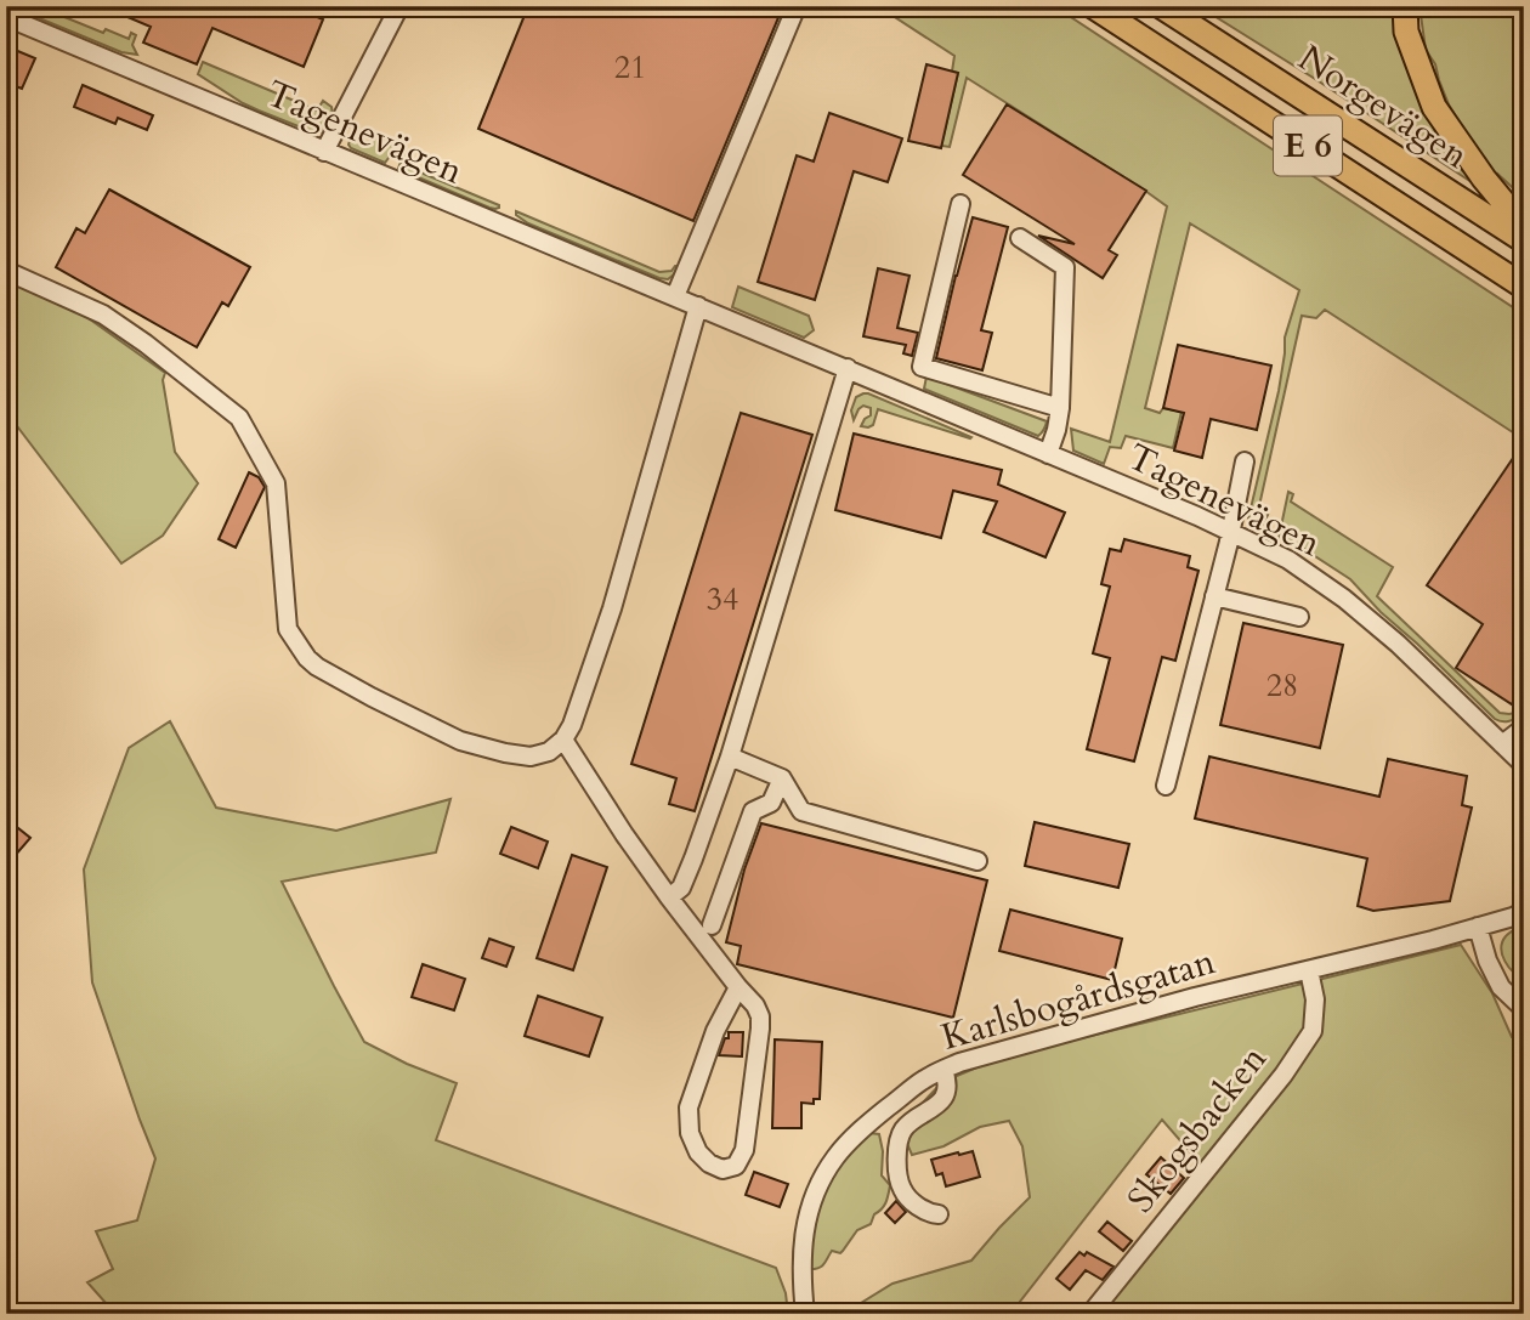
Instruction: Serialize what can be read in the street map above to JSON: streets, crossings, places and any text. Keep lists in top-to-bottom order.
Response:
{
  "streets": {
    "highway": ["Norgevägen", "E 6"],
    "street": ["Tagenevägen", "Karlsbogårdsgatan", "Skogsbacken"]
  },
  "crossings": [
    ["Karlsbogårdsgatan", "Skogsbacken"]
  ],
  "house_numbers": ["21", "34", "28"]
}
